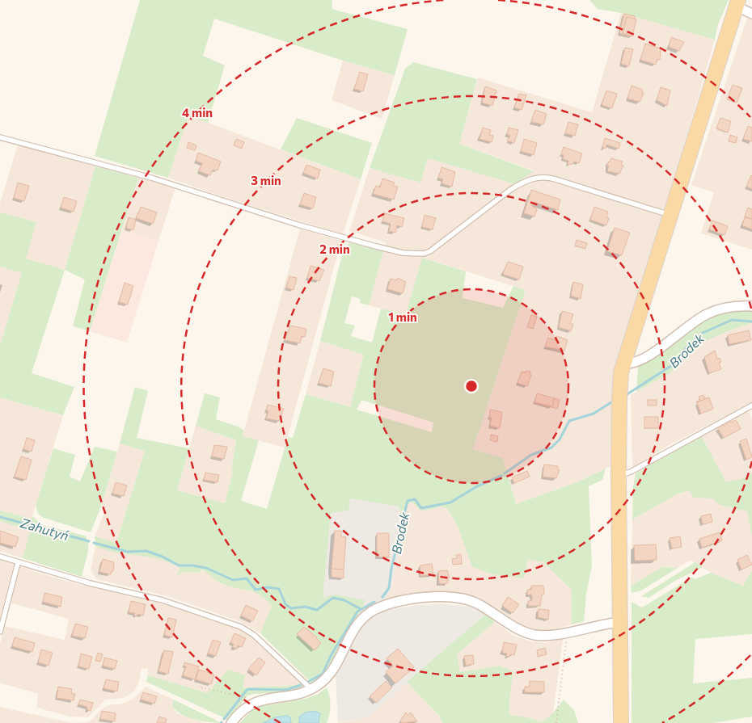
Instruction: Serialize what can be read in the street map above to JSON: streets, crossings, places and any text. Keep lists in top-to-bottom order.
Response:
{
  "water": ["Brodek", "Zahutyń"],
  "rings": [
    "4 min",
    "3 min",
    "2 min",
    "1 min"
  ]
}
